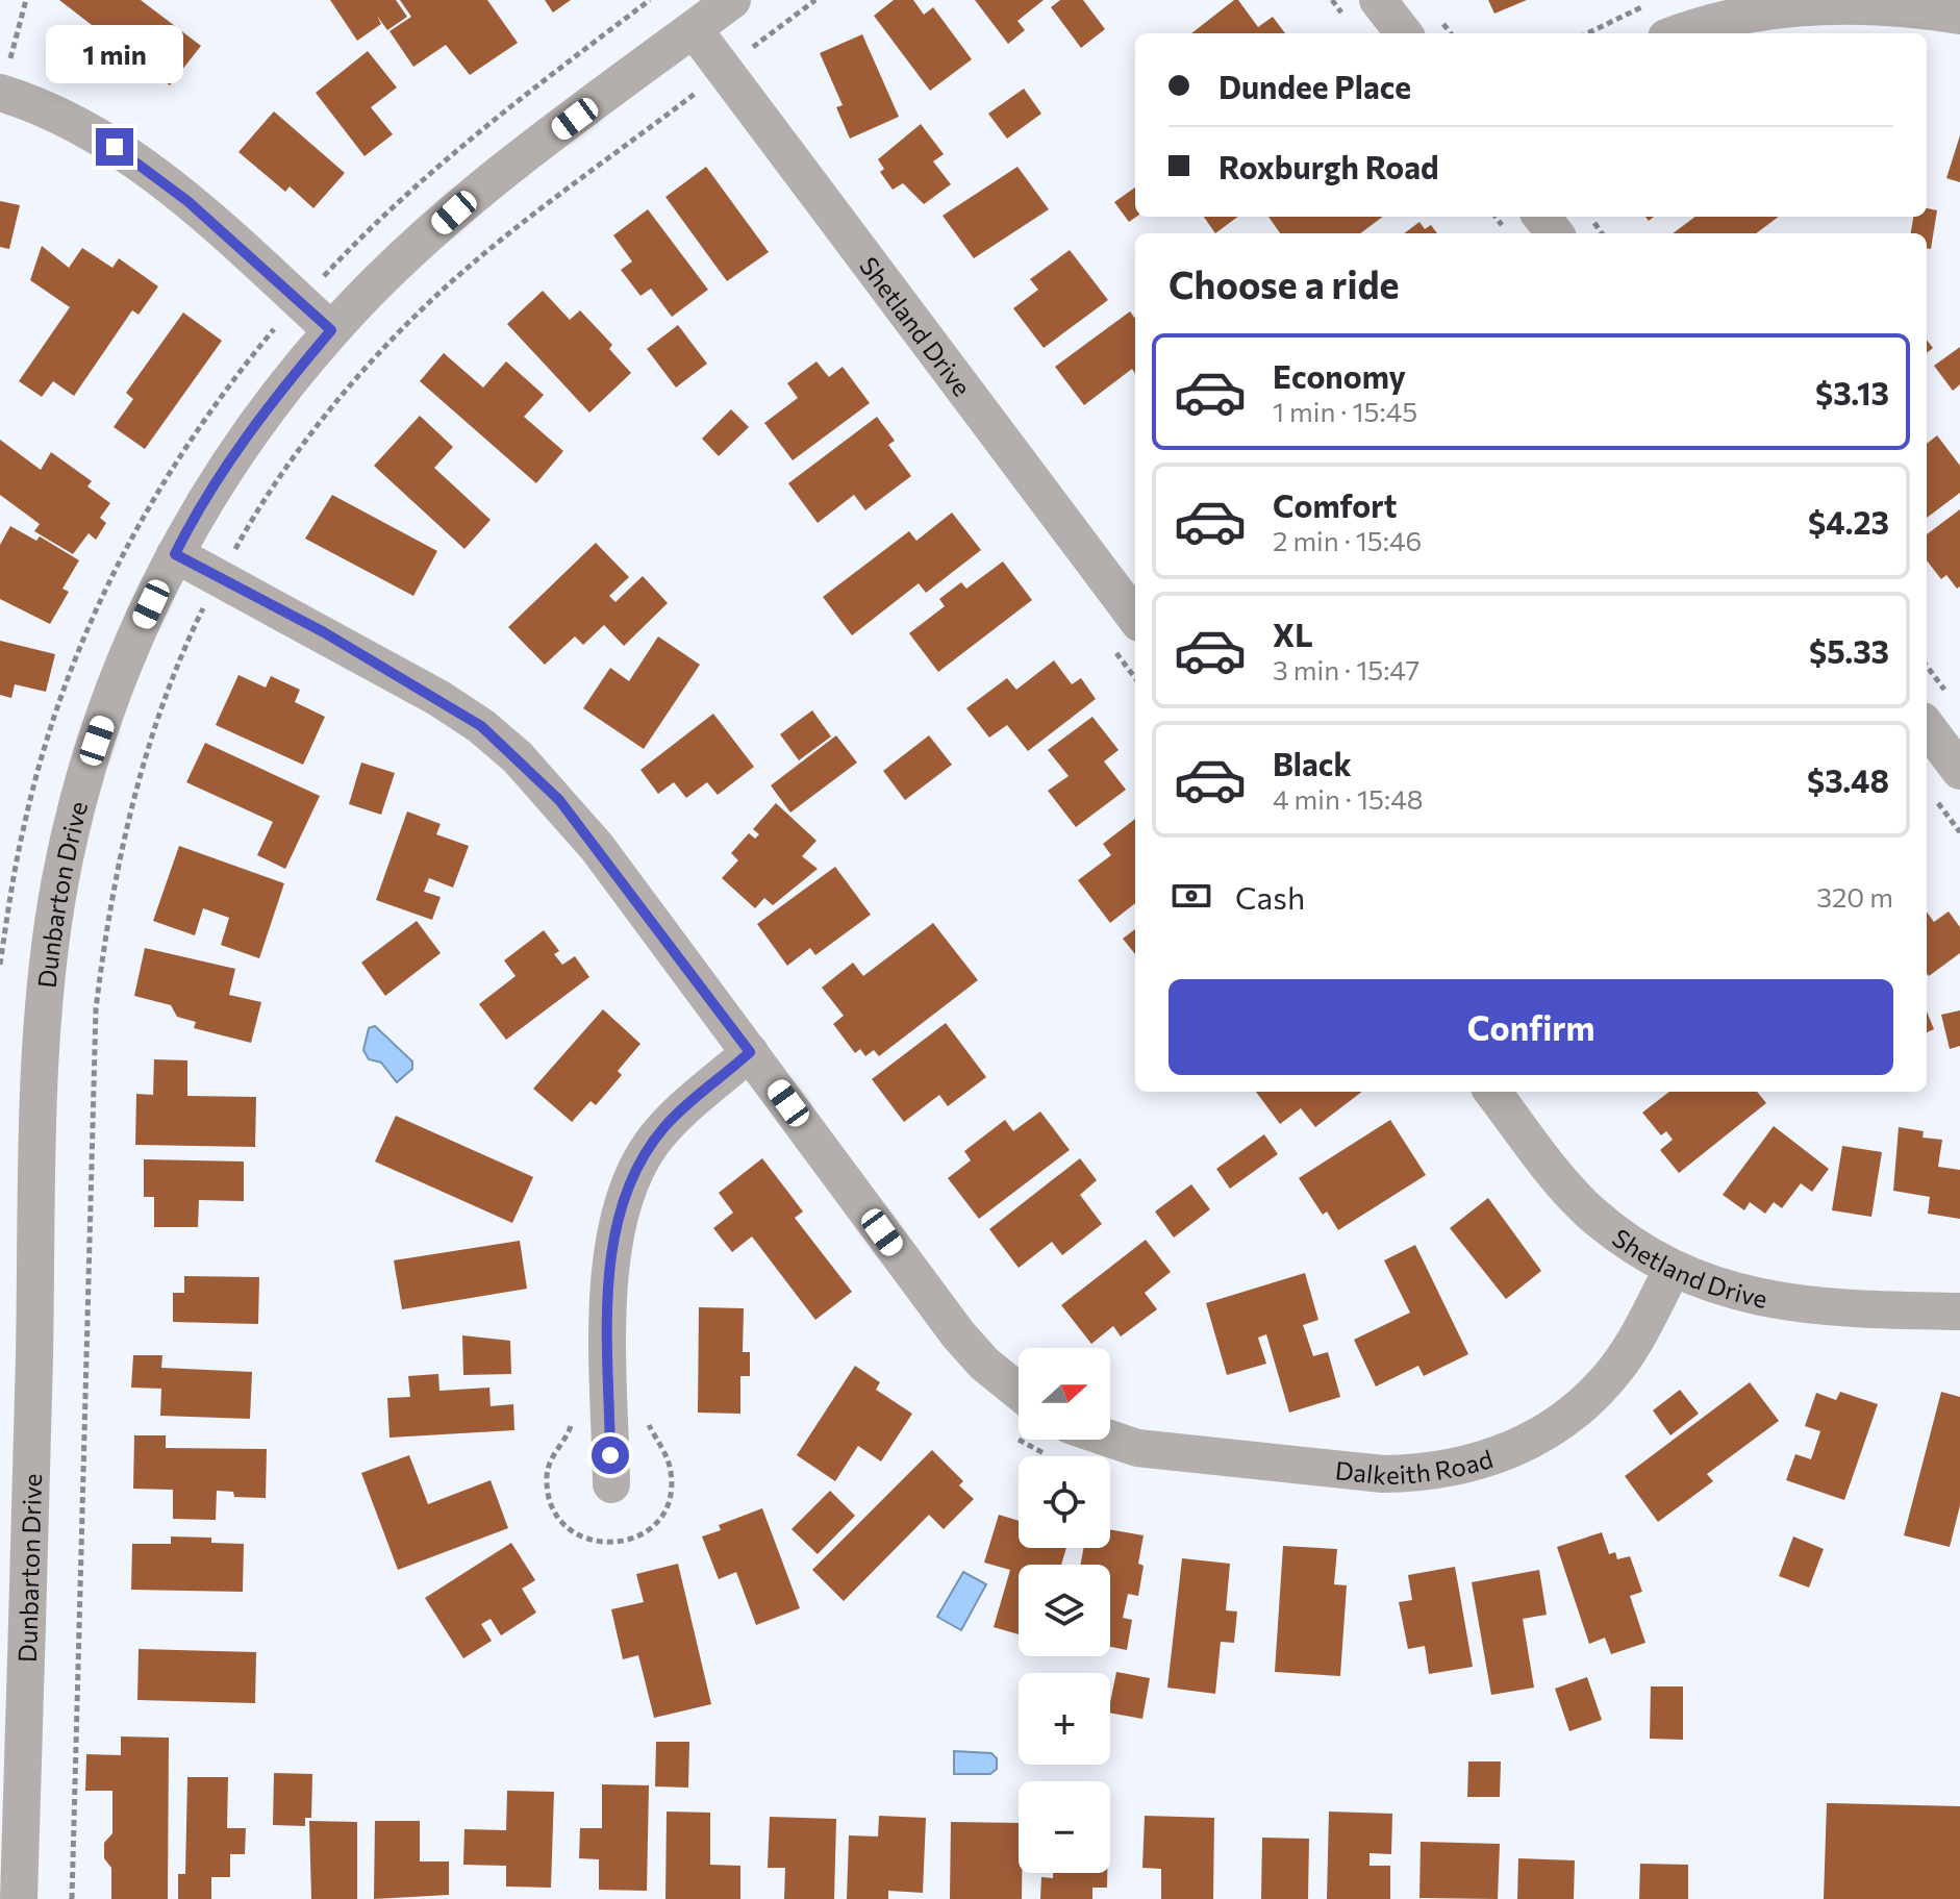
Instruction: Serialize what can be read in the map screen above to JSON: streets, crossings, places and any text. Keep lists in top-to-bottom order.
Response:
{
  "streets": {
    "street": ["Shetland Drive", "Dunbarton Drive", "Dalkeith Road"]
  },
  "crossings": [
    ["Shetland Drive", "Dunbarton Drive"],
    ["Shetland Drive", "Dalkeith Road"]
  ],
  "north": "right",
  "page": {
    "bubble": "1 min",
    "banner": ["Dundee Place", "Roxburgh Road"],
    "heading": "Choose a ride",
    "list": [
      {
        "name": "Economy",
        "note": "1 min · 15:45",
        "value": "$3.13"
      },
      {
        "name": "Comfort",
        "note": "2 min · 15:46",
        "value": "$4.23"
      },
      {
        "name": "XL",
        "note": "3 min · 15:47",
        "value": "$5.33"
      },
      {
        "name": "Black",
        "note": "4 min · 15:48",
        "value": "$3.48"
      }
    ],
    "pay": ["Cash", "320 m"],
    "buttons": "Confirm",
    "map_buttons": ["+", "−"]
  }
}
